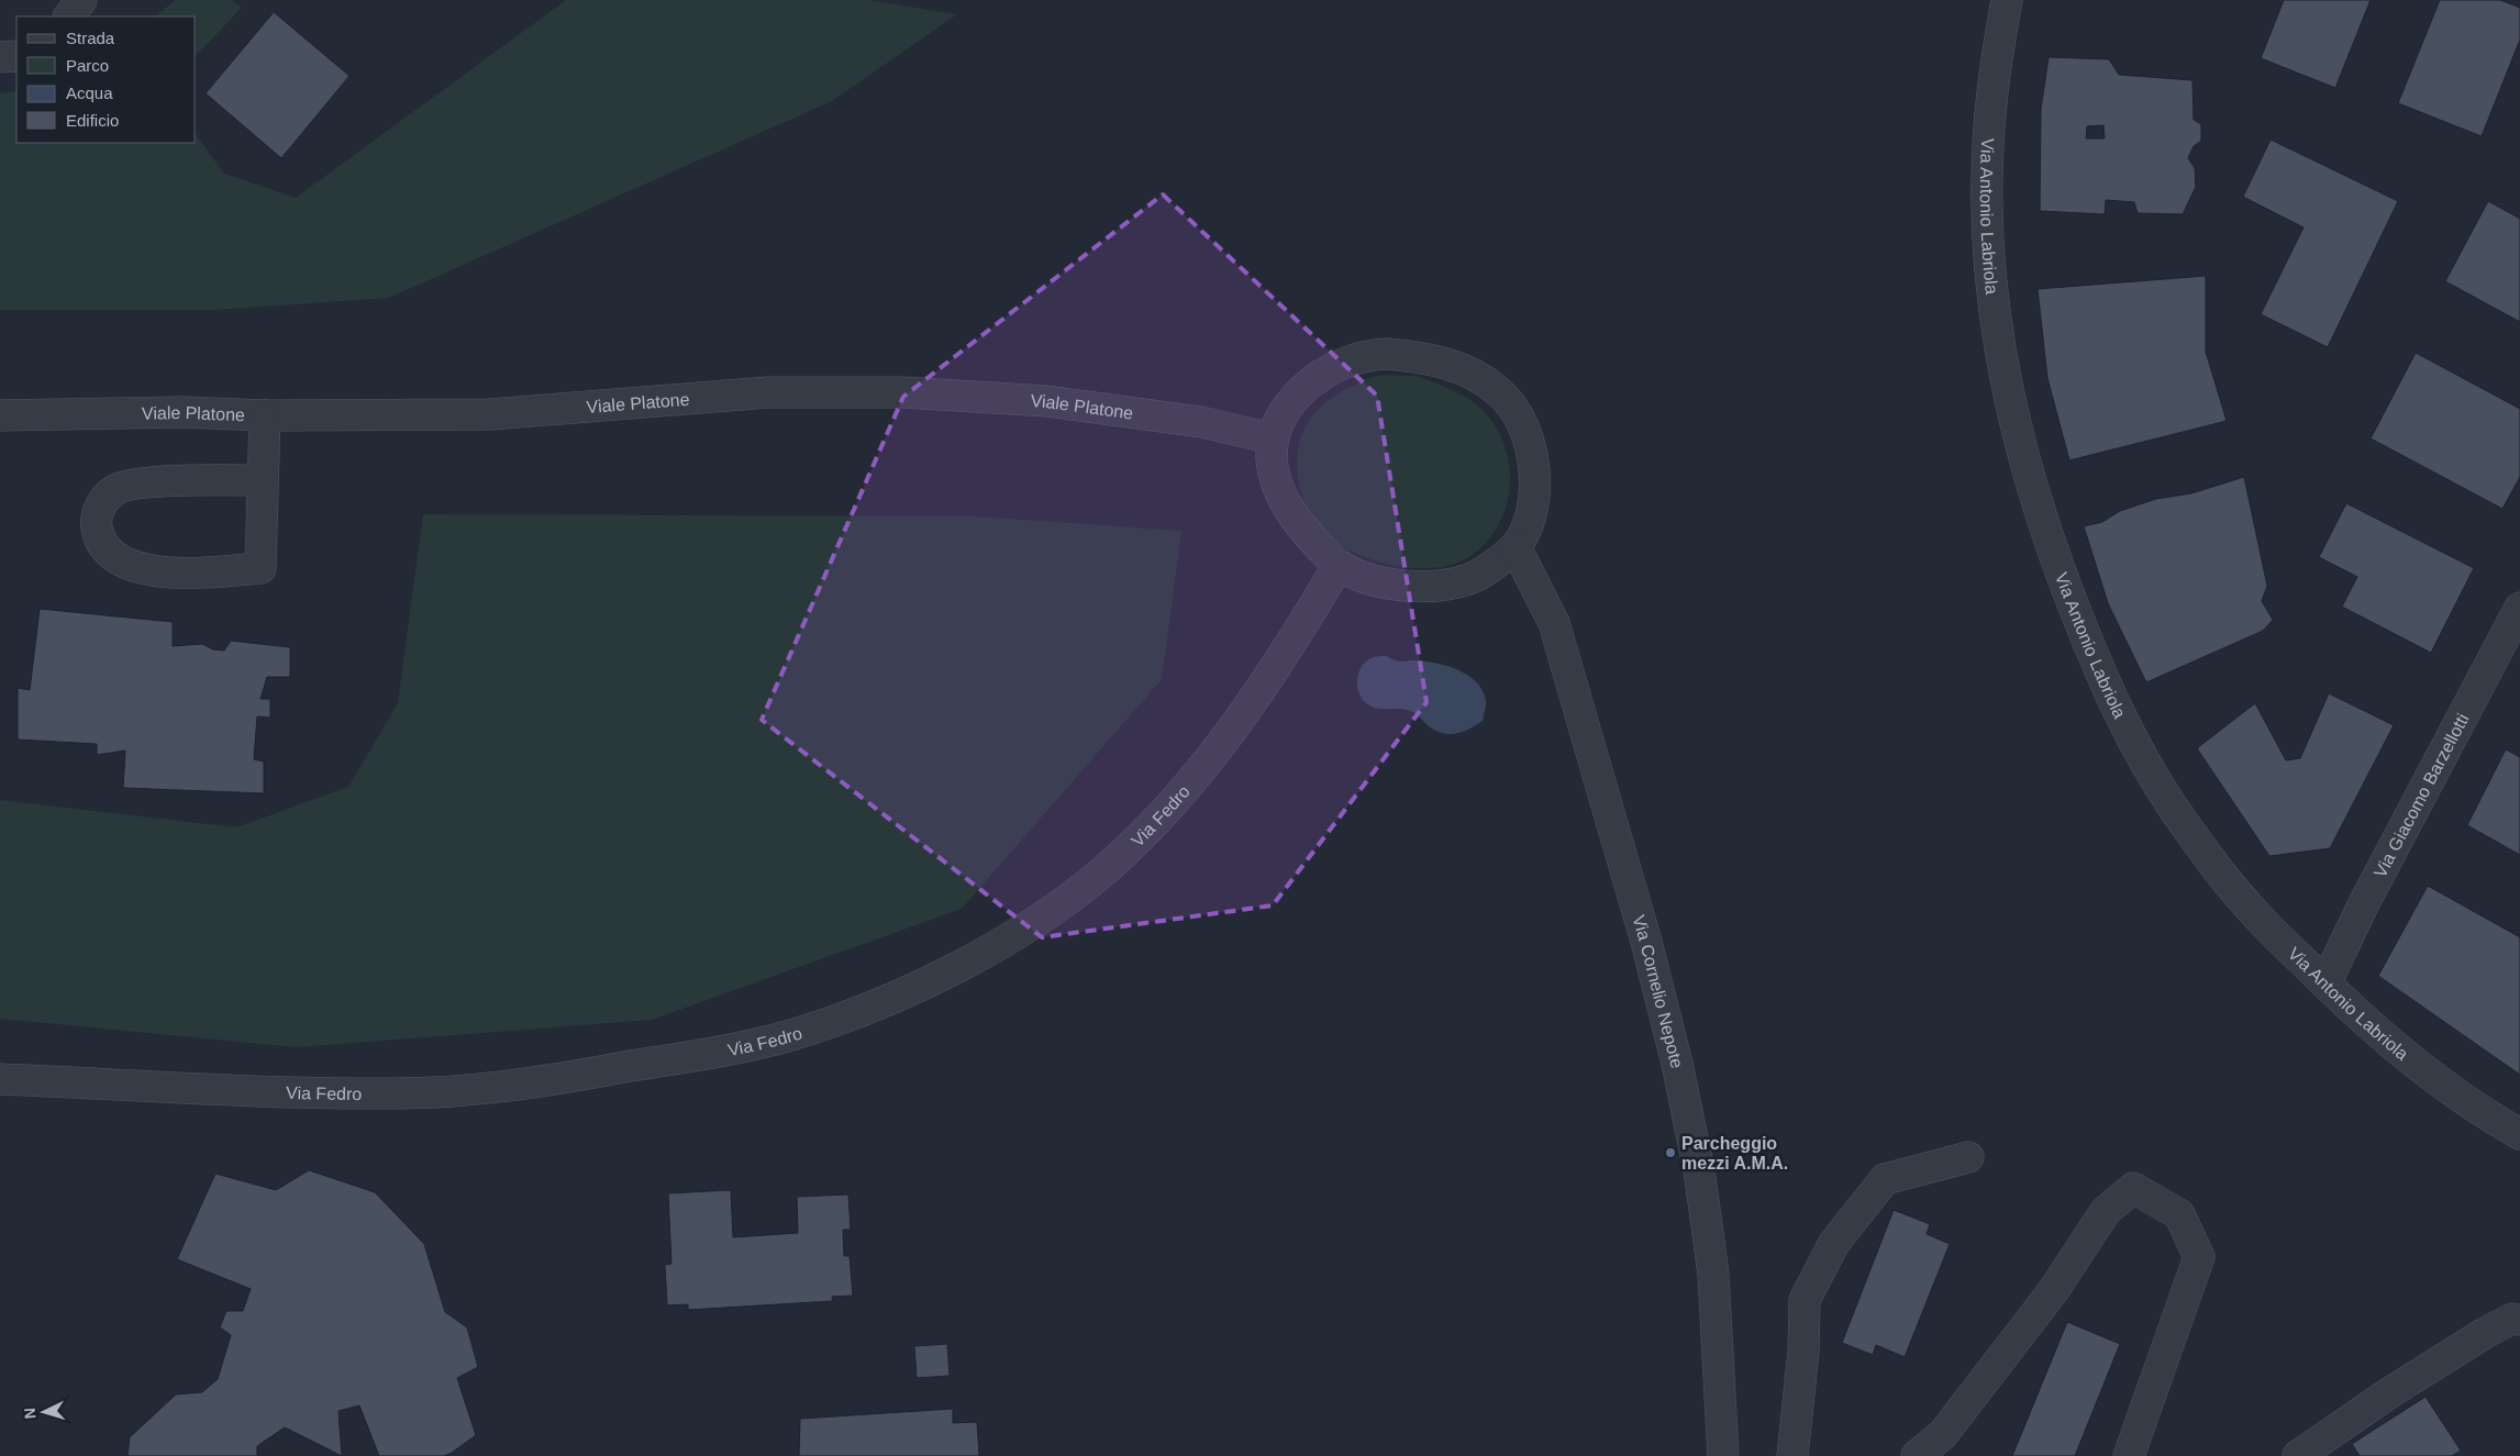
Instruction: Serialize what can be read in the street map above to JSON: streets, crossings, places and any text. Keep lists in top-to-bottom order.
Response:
{
  "streets": {
    "street": [
      "Via Antonio Labriola",
      "Viale Platone",
      "Via Giacomo Barzellotti",
      "Via Fedro",
      "Via Cornelio Nepote"
    ]
  },
  "crossings": [
    ["Via Antonio Labriola", "Via Giacomo Barzellotti"]
  ],
  "places": ["Parcheggio mezzi A.M.A."],
  "legend": [
    "Strada",
    "Parco",
    "Acqua",
    "Edificio"
  ],
  "north": "left"
}
